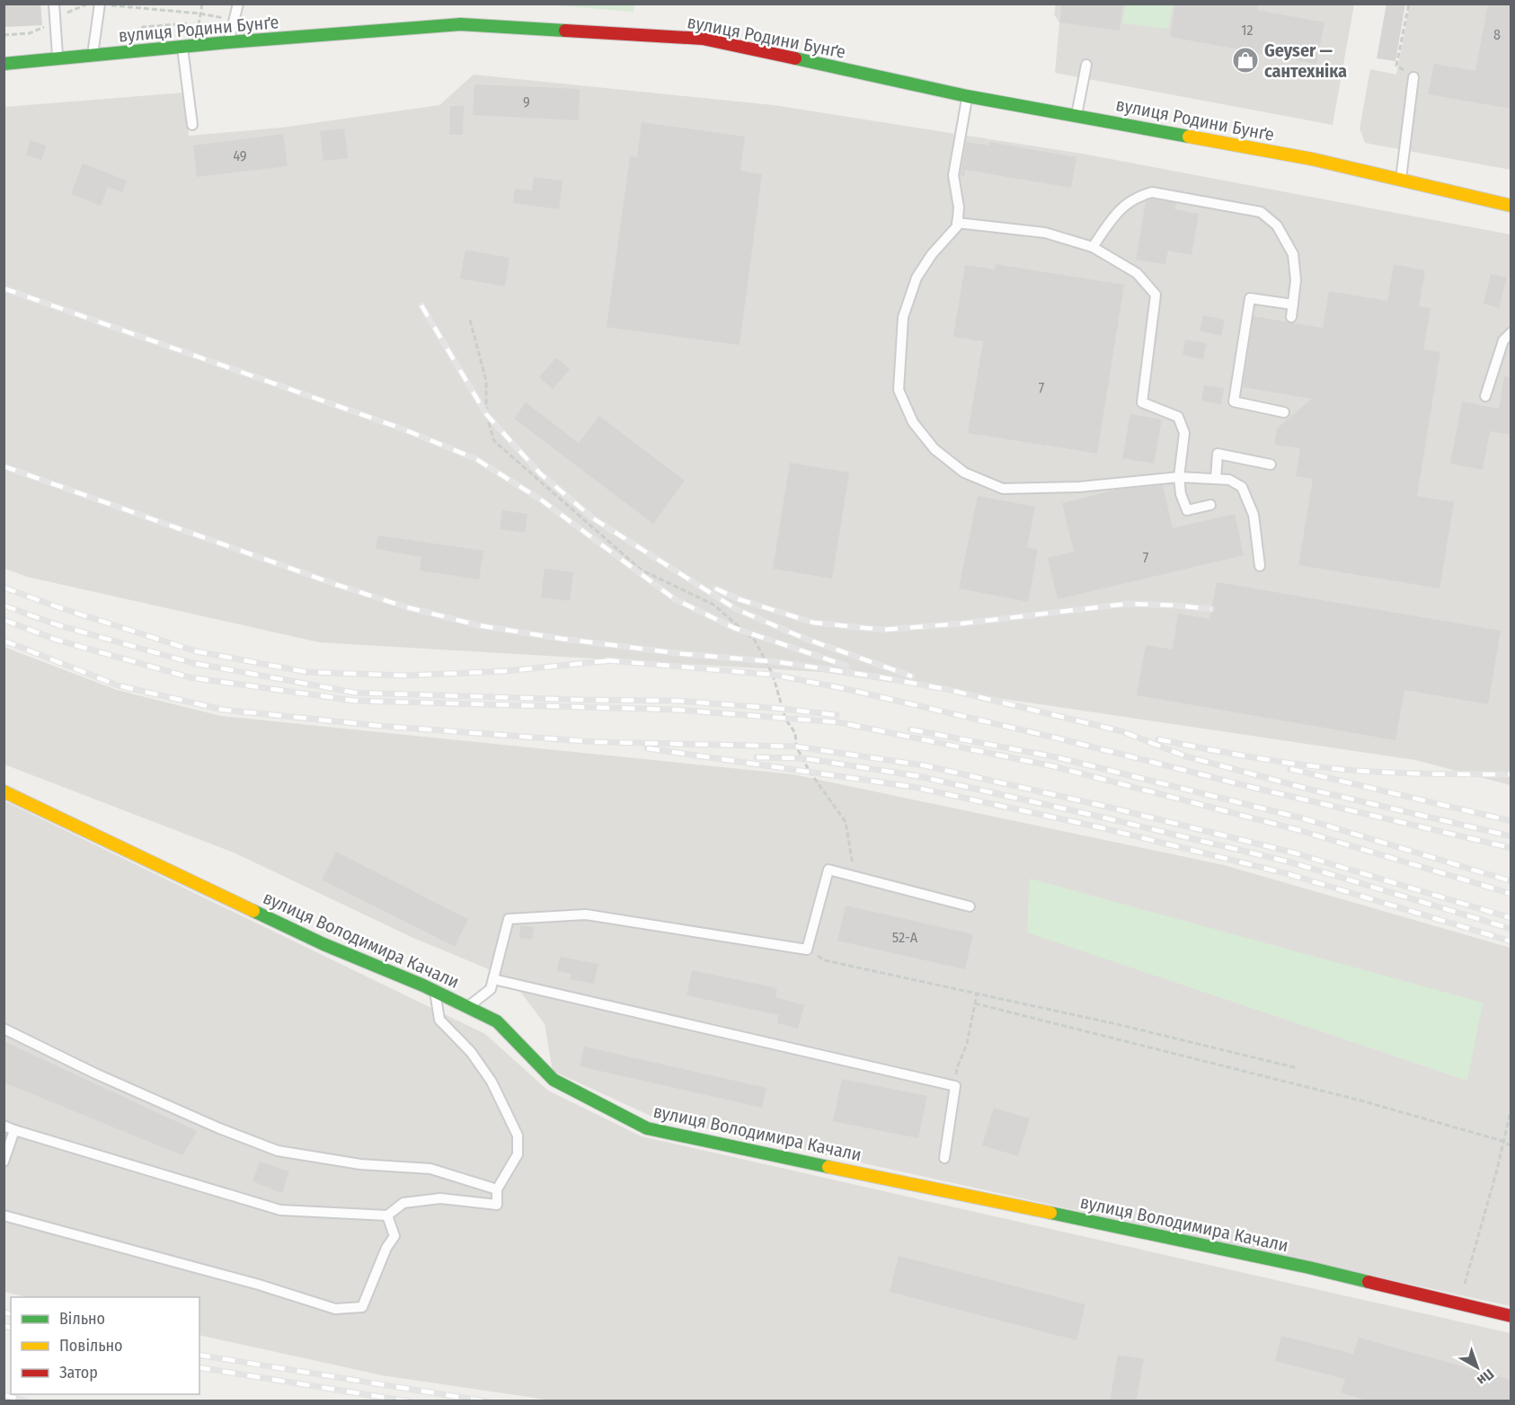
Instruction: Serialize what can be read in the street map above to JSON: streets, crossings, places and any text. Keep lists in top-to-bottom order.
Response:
{
  "streets": {
    "street": ["вулиця Родини Бунґе", "вулиця Володимира Качали"]
  },
  "places": {
    "shop": ["Geyser — сантехніка"]
  },
  "house_numbers": [
    "12",
    "8",
    "9",
    "49",
    "7",
    "7",
    "52-А"
  ],
  "legend": ["Вільно", "Повільно", "Затор"],
  "north": "bottom right"
}
